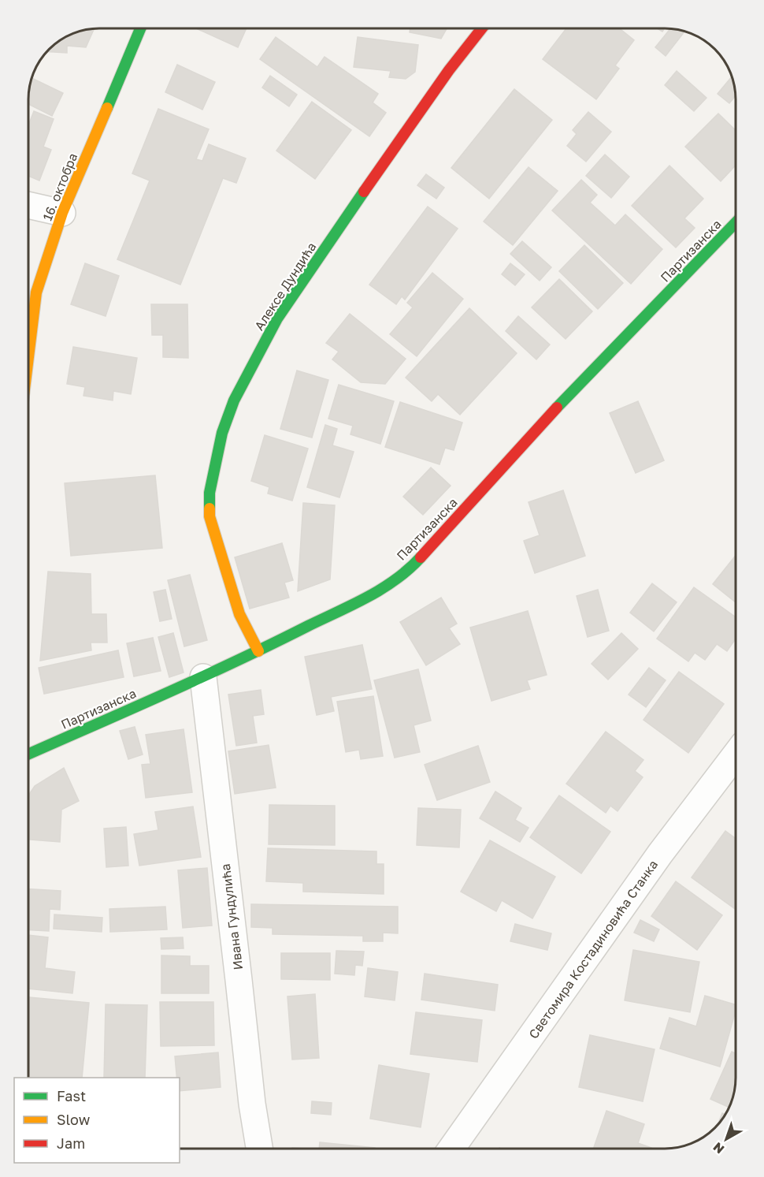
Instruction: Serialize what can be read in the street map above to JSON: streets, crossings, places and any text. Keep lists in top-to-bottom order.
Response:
{
  "streets": {
    "street": [
      "16. октобра",
      "Партизанска",
      "Алексе Дундића",
      "Ивана Гундулића",
      "Светомира Костадиновића Станка"
    ]
  },
  "crossings": [
    ["Партизанска", "Алексе Дундића"],
    ["Партизанска", "Ивана Гундулића"]
  ],
  "legend": ["Fast", "Slow", "Jam"],
  "north": "bottom left"
}
